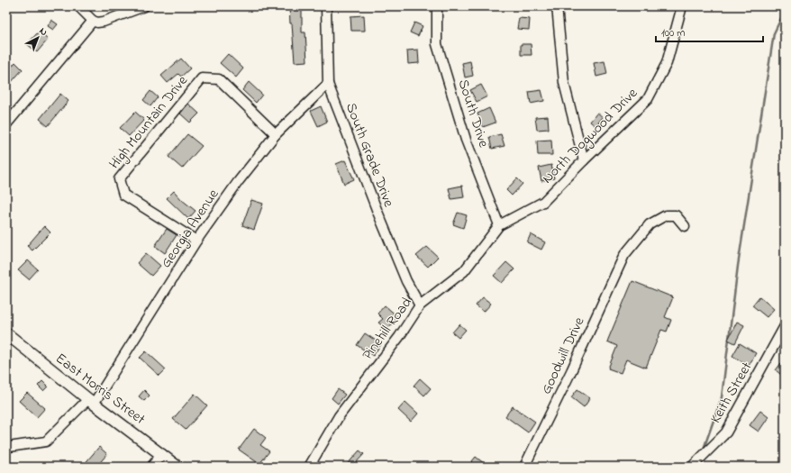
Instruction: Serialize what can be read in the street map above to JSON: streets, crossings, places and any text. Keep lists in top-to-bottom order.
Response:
{
  "streets": {
    "main road": ["East Morris Street"],
    "street": [
      "South Drive",
      "High Mountain Drive",
      "North Dogwood Drive",
      "South Grade Drive",
      "Georgia Avenue",
      "Pinehill Road",
      "Goodwill Drive",
      "Keith Street"
    ]
  },
  "crossings": [
    ["South Drive", "Pinehill Road"],
    ["High Mountain Drive", "Georgia Avenue"],
    ["North Dogwood Drive", "Pinehill Road"],
    ["South Grade Drive", "Georgia Avenue"],
    ["South Grade Drive", "Pinehill Road"],
    ["Georgia Avenue", "East Morris Street"]
  ],
  "scale_bar": "100 m",
  "north": "top right"
}
